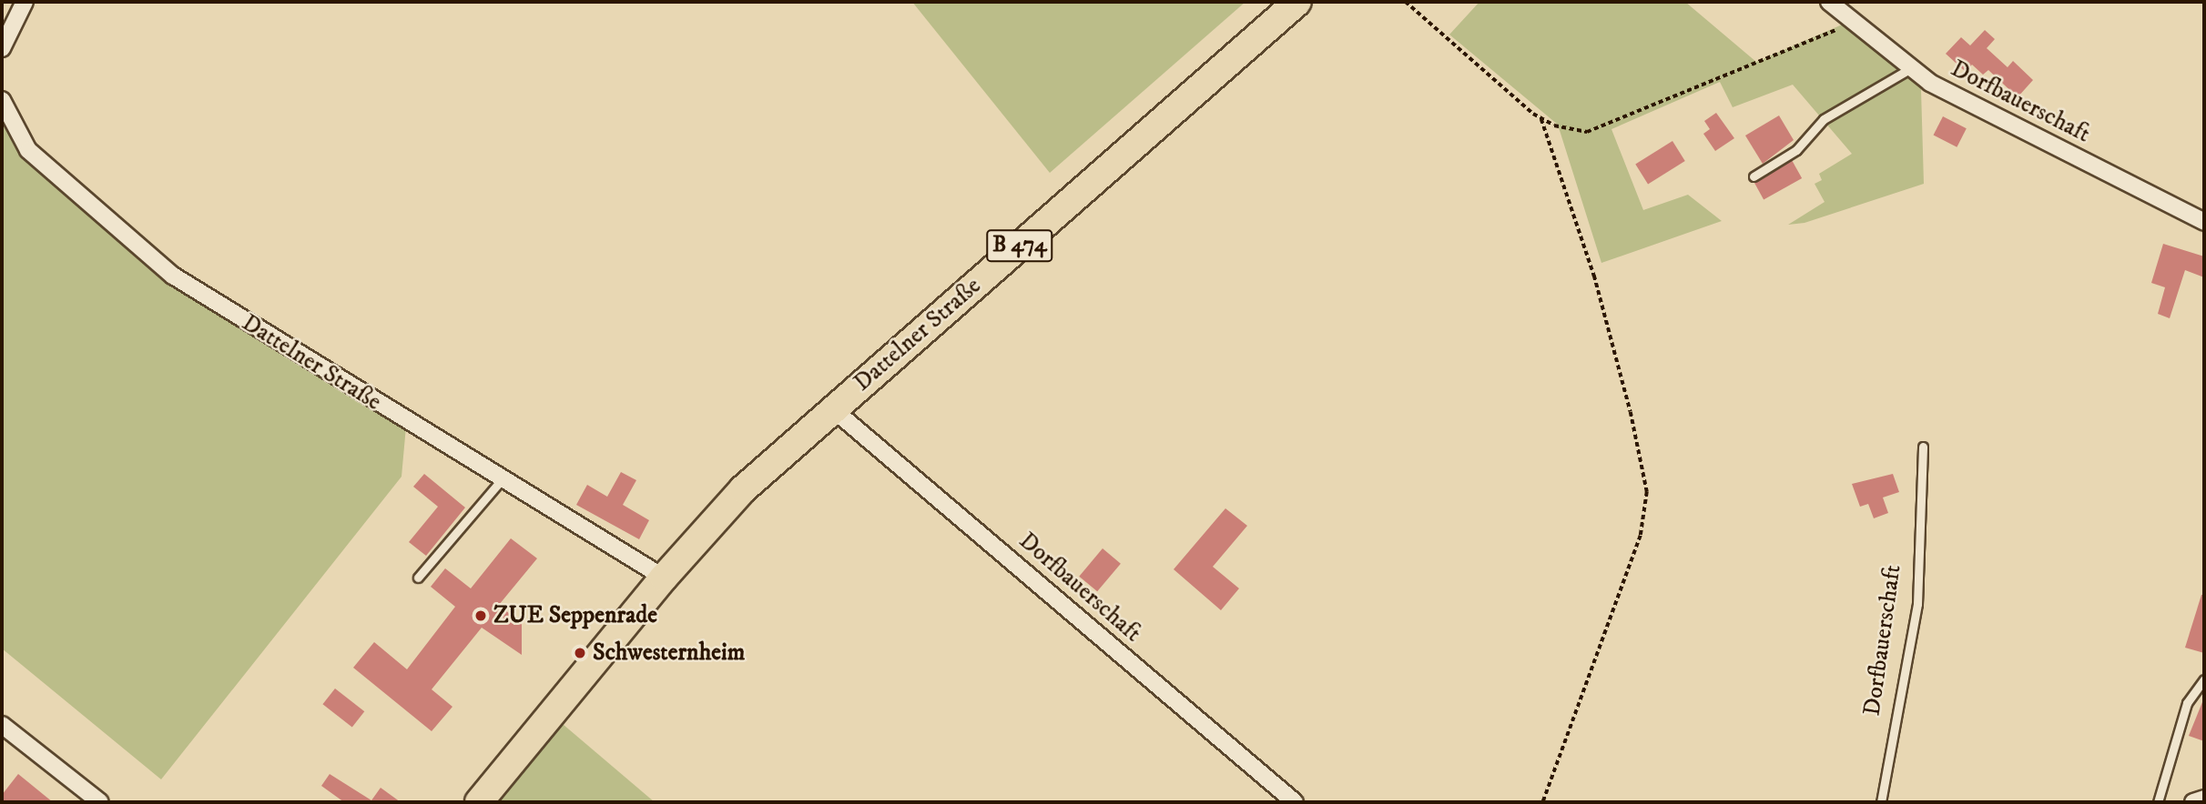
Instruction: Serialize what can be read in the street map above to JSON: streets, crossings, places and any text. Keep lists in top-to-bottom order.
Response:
{
  "streets": {
    "main road": ["B 474", "Dattelner Straße"],
    "street": ["Dorfbauerschaft"]
  },
  "crossings": [
    ["Dorfbauerschaft", "Dattelner Straße"]
  ],
  "places": ["ZUE Seppenrade", "Schwesternheim"]
}
